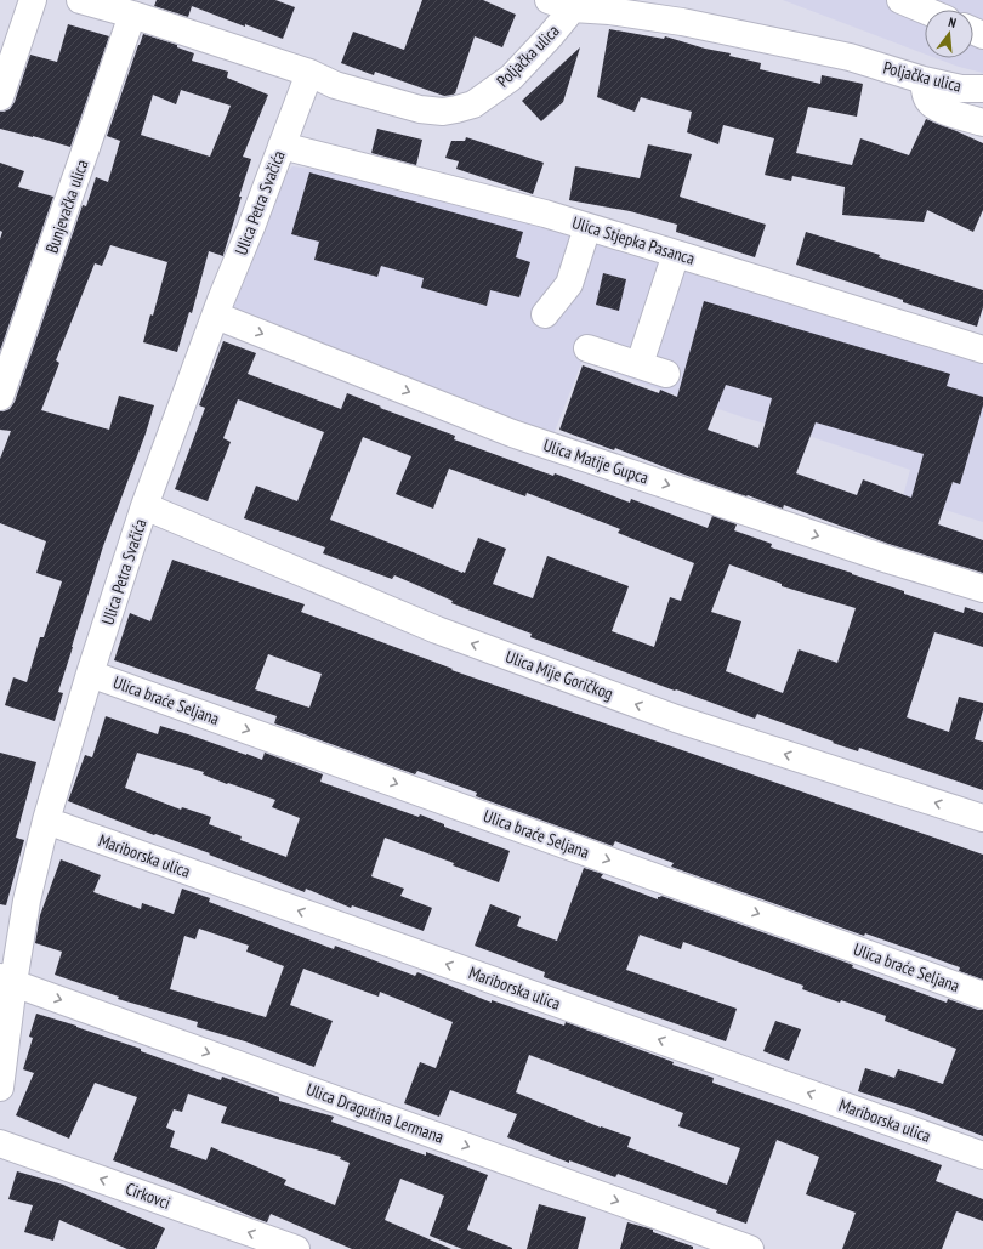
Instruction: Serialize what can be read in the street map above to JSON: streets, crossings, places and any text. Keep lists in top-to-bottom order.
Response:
{
  "streets": {
    "street": [
      "Poljačka ulica",
      "Ulica Petra Svačića",
      "Bunjevačka ulica",
      "Ulica Stjepka Pasanca",
      "Ulica Matije Gupca",
      "Ulica Mije Goričkog",
      "Ulica braće Seljana",
      "Mariborska ulica",
      "Ulica Dragutina Lermana",
      "Cirkovci"
    ]
  },
  "crossings": [
    ["Poljačka ulica", "Ulica Petra Svačića"],
    ["Poljačka ulica", "Bunjevačka ulica"],
    ["Ulica Petra Svačića", "Ulica Stjepka Pasanca"],
    ["Ulica Petra Svačića", "Ulica Matije Gupca"],
    ["Ulica Petra Svačića", "Ulica Mije Goričkog"],
    ["Ulica Petra Svačića", "Ulica braće Seljana"],
    ["Ulica Petra Svačića", "Mariborska ulica"],
    ["Ulica Petra Svačića", "Ulica Dragutina Lermana"]
  ],
  "one_way": [
    "Ulica Matije Gupca",
    "Ulica Mije Goričkog",
    "Ulica braće Seljana",
    "Mariborska ulica",
    "Ulica Dragutina Lermana",
    "Cirkovci"
  ],
  "north": "top"
}
